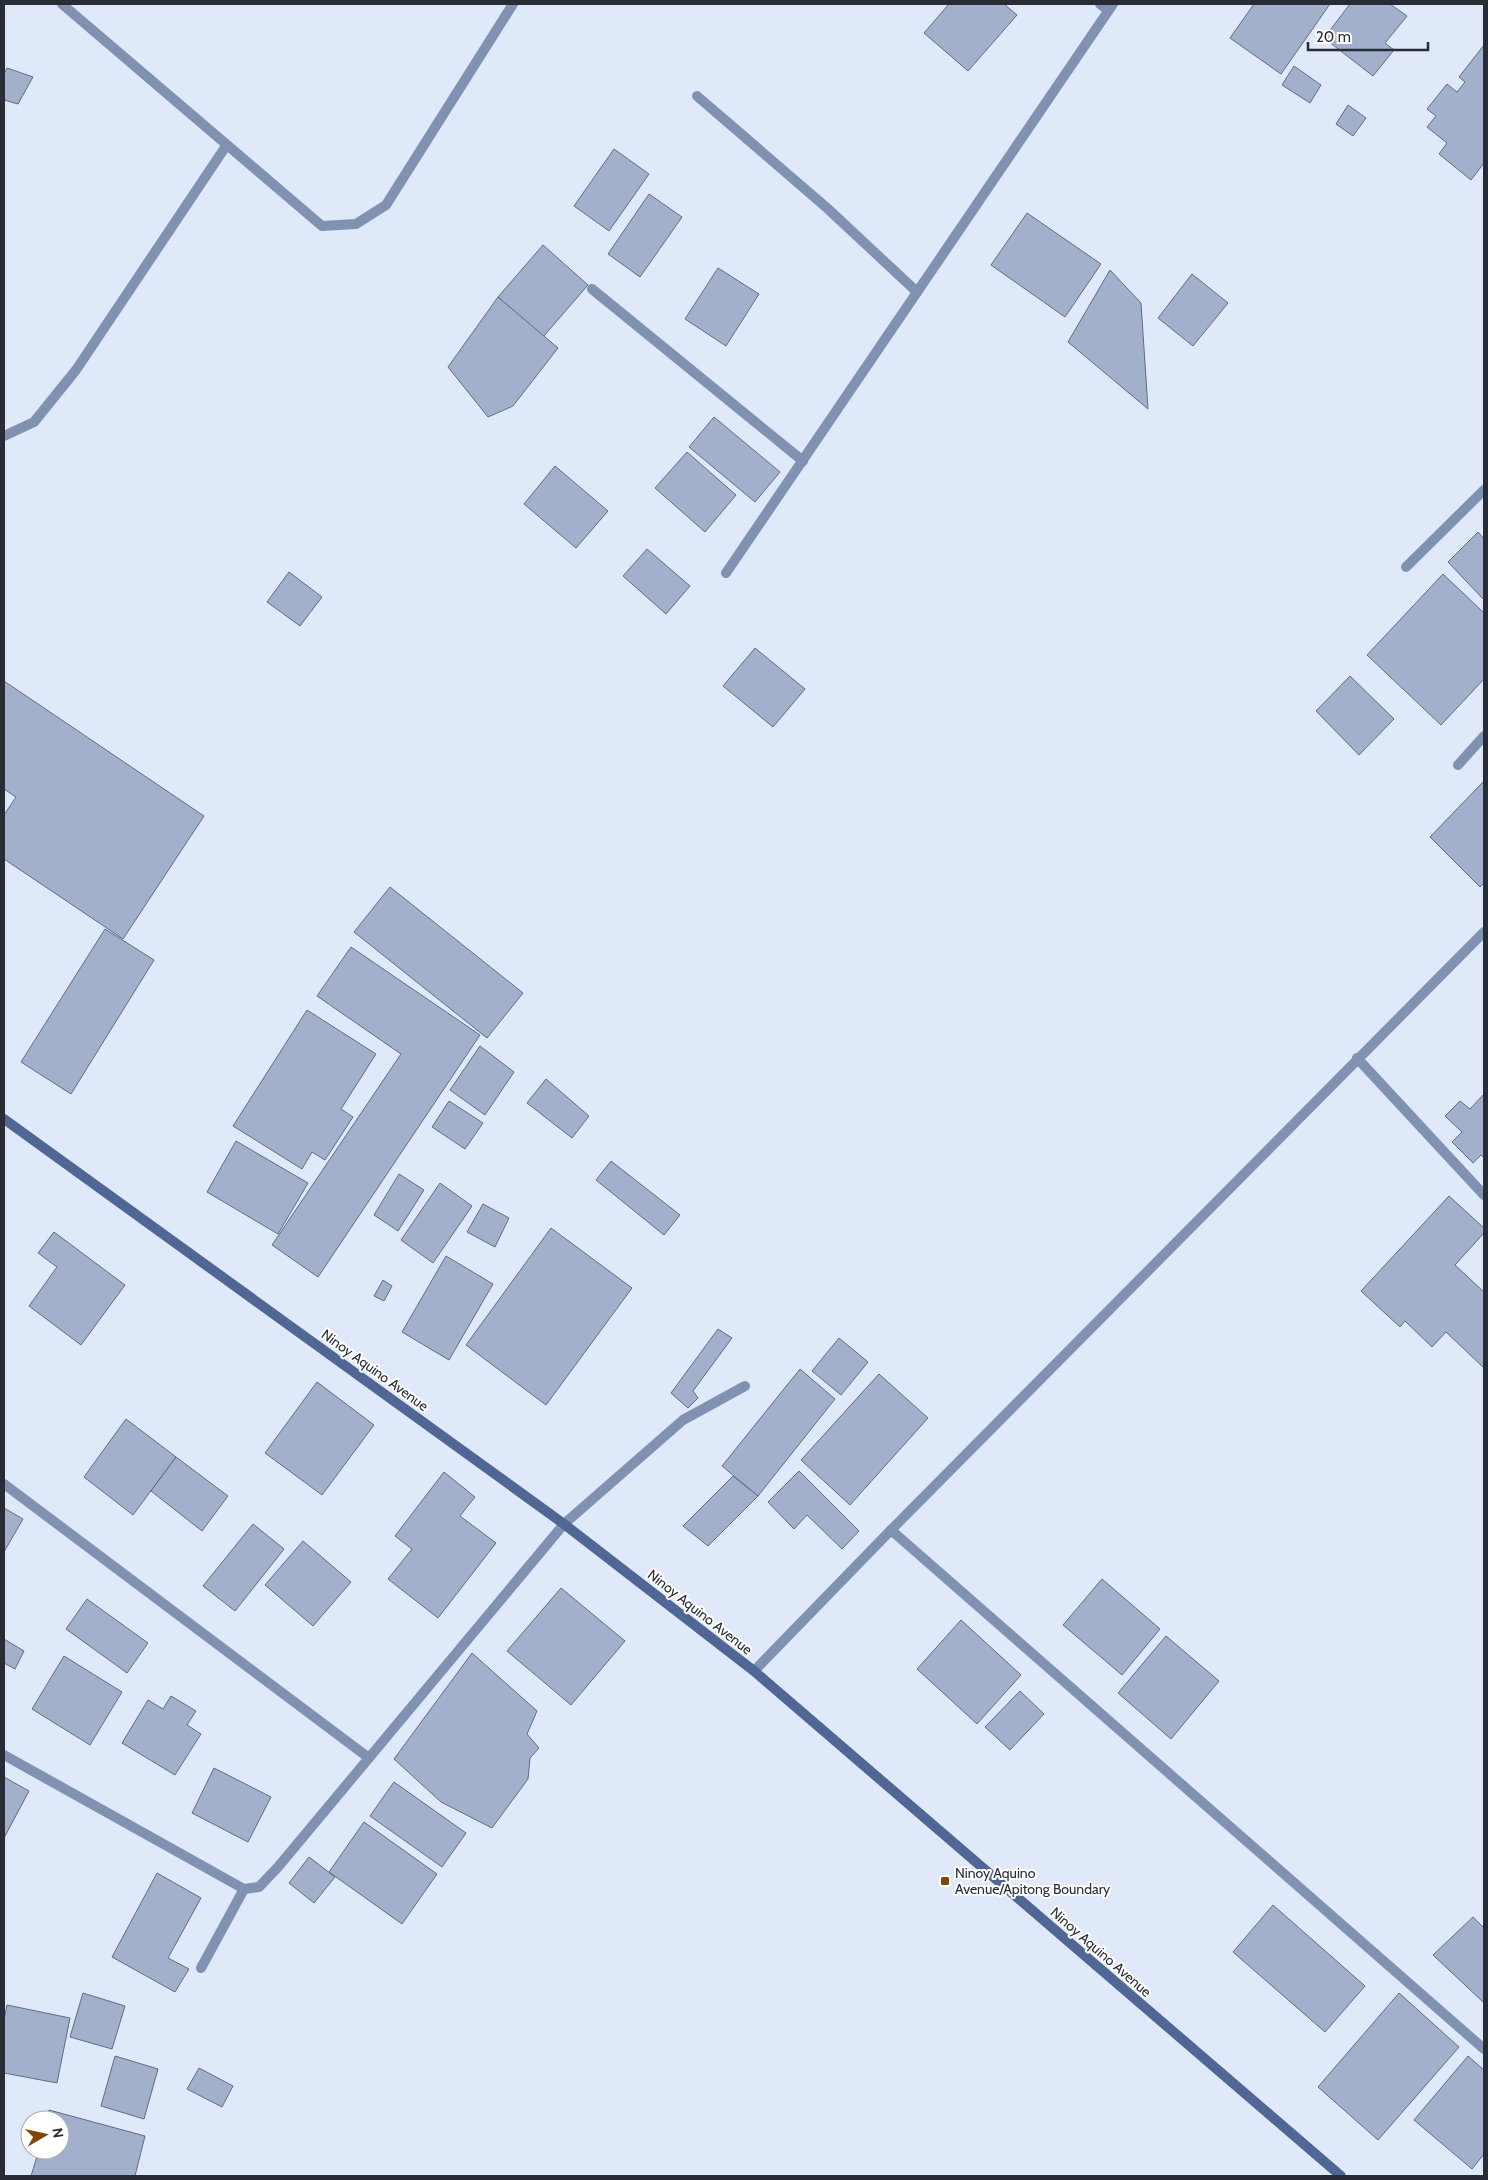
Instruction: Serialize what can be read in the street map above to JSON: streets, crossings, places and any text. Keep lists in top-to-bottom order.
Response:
{
  "streets": {
    "main road": ["Ninoy Aquino Avenue"]
  },
  "places": {
    "transit": ["Ninoy Aquino Avenue/Apitong Boundary"]
  },
  "scale_bar": "20 m",
  "north": "right"
}
